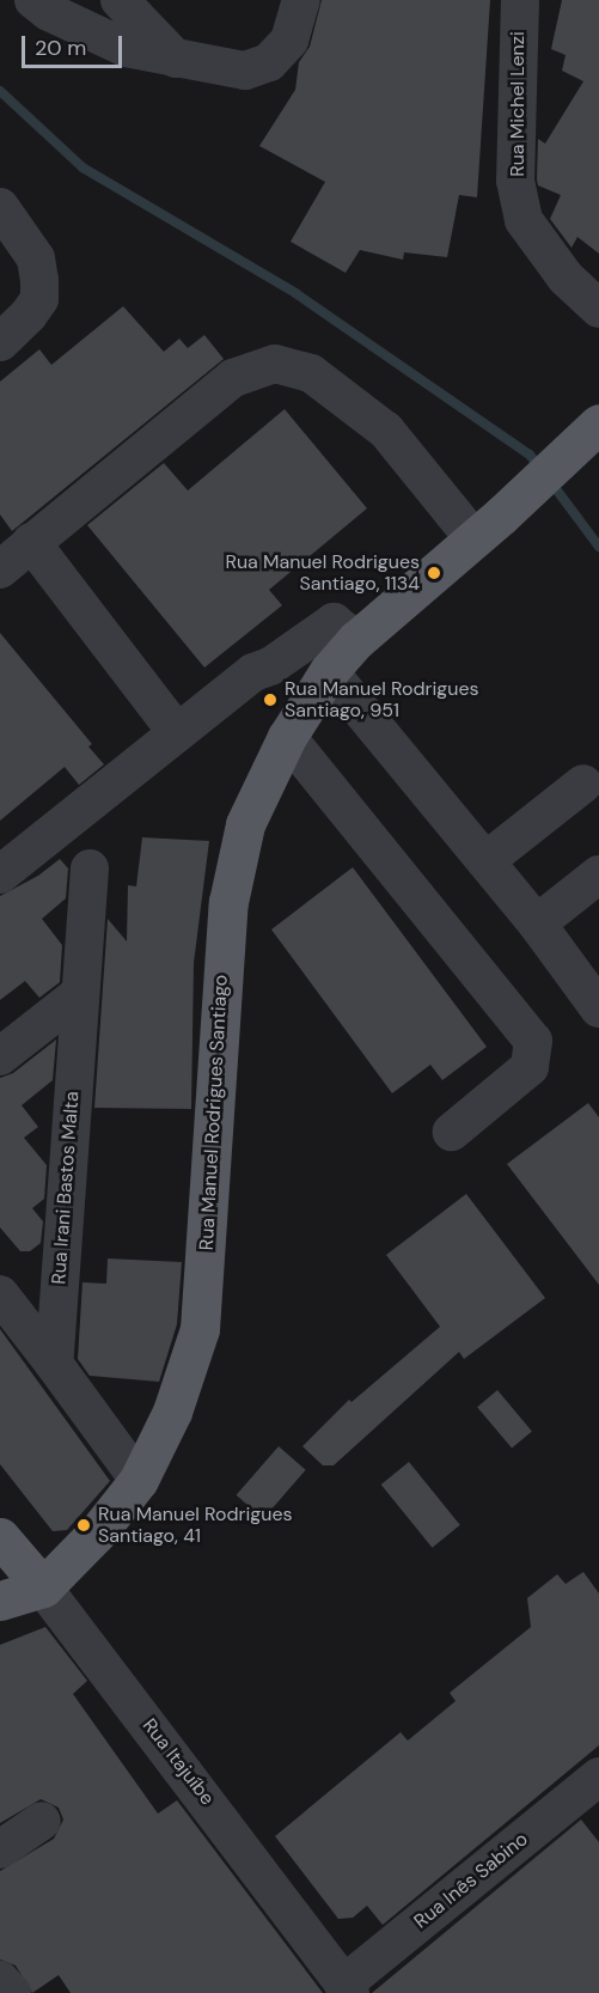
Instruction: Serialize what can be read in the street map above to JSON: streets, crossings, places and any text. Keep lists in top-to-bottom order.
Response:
{
  "streets": {
    "main road": ["Rua Manuel Rodrigues Santiago", "Rua Itajuíbe"],
    "street": ["Rua Michel Lenzi", "Rua Irani Bastos Malta", "Rua Inês Sabino"]
  },
  "crossings": [
    ["Rua Manuel Rodrigues Santiago", "Rua Itajuíbe"],
    ["Rua Itajuíbe", "Rua Inês Sabino"]
  ],
  "places": ["Rua Manuel Rodrigues Santiago, 1134", "Rua Manuel Rodrigues Santiago, 951", "Rua Manuel Rodrigues Santiago, 41"],
  "scale_bar": "20 m"
}
